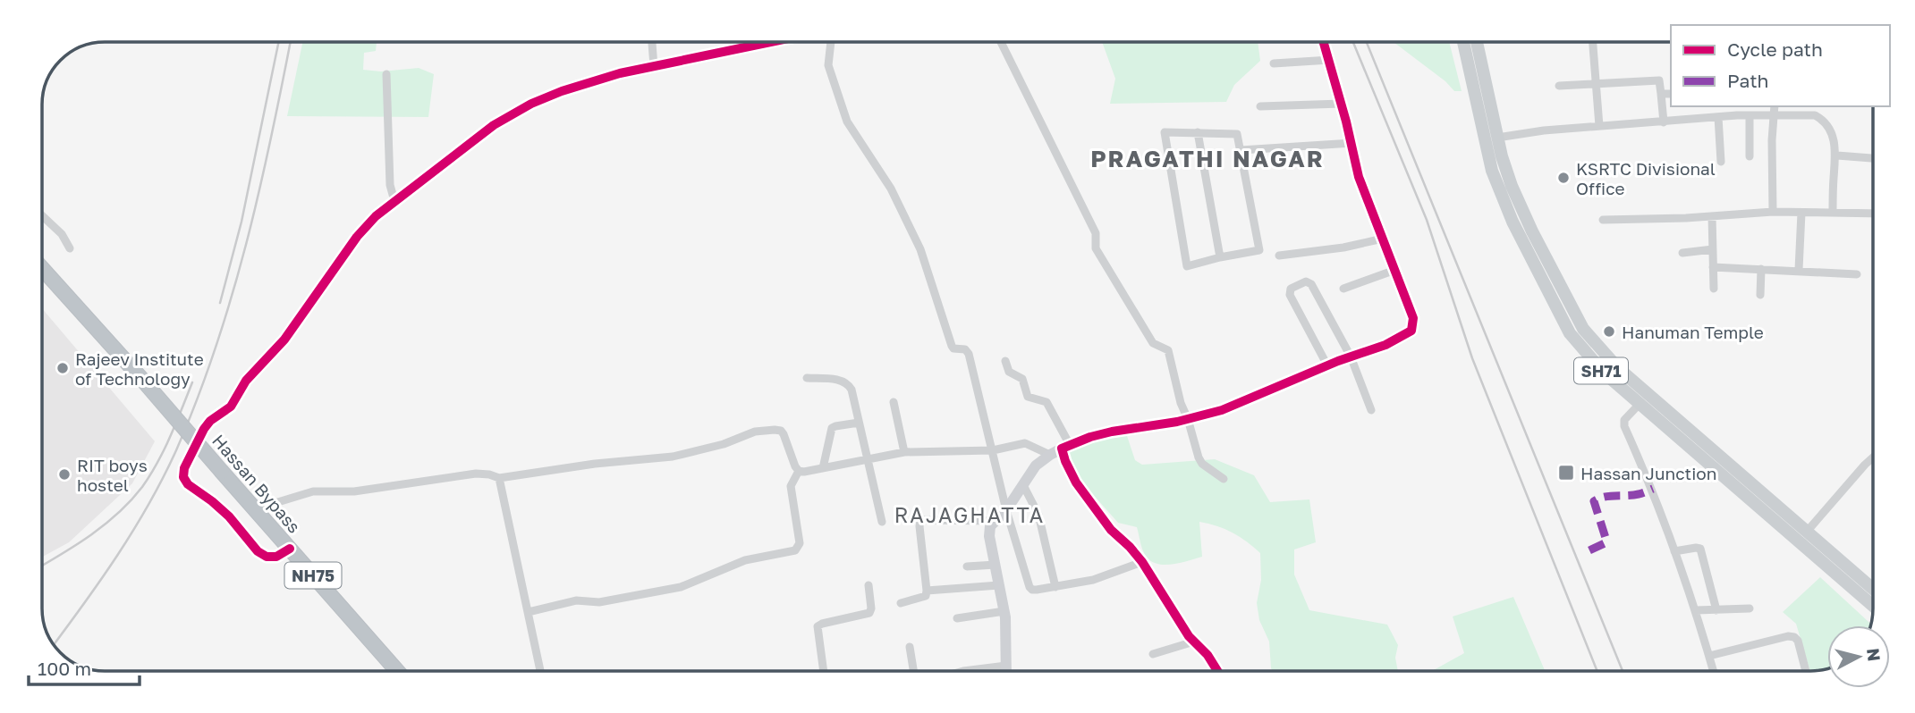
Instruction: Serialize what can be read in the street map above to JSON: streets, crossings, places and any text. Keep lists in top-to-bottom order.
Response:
{
  "streets": {
    "highway": ["Hassan Bypass", "NH75"],
    "main road": ["SH71"]
  },
  "districts": ["PRAGATHI NAGAR", "RAJAGHATTA"],
  "places": {
    "other": [
      "KSRTC Divisional Office",
      "Hanuman Temple",
      "Rajeev Institute of Technology",
      "RIT boys hostel"
    ],
    "transit": ["Hassan Junction"]
  },
  "legend": ["Cycle path", "Path"],
  "scale_bar": "100 m",
  "north": "right"
}
